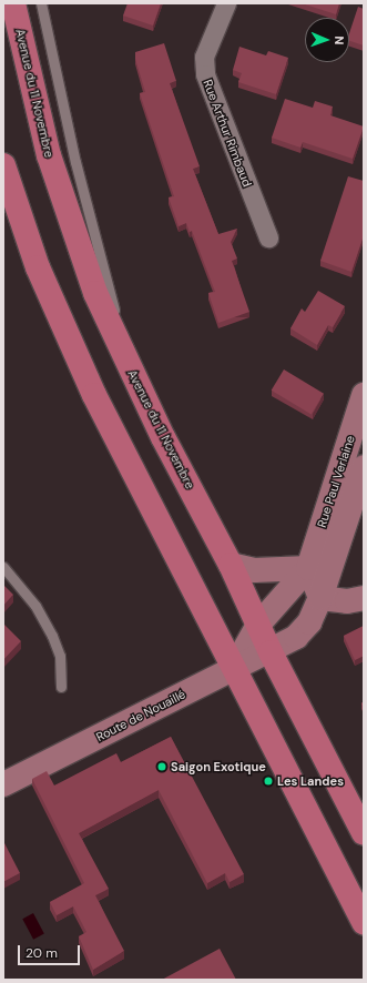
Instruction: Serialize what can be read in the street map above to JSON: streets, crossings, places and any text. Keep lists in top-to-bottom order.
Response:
{
  "streets": {
    "main road": ["Avenue du 11 Novembre"],
    "street": ["Rue Arthur Rimbaud", "Rue Paul Verlaine", "Route de Nouaillé"]
  },
  "crossings": [
    ["Avenue du 11 Novembre", "Rue Paul Verlaine"],
    ["Rue Paul Verlaine", "Route de Nouaillé"]
  ],
  "places": ["Saigon Exotique", "Les Landes"],
  "scale_bar": "20 m",
  "north": "right"
}
